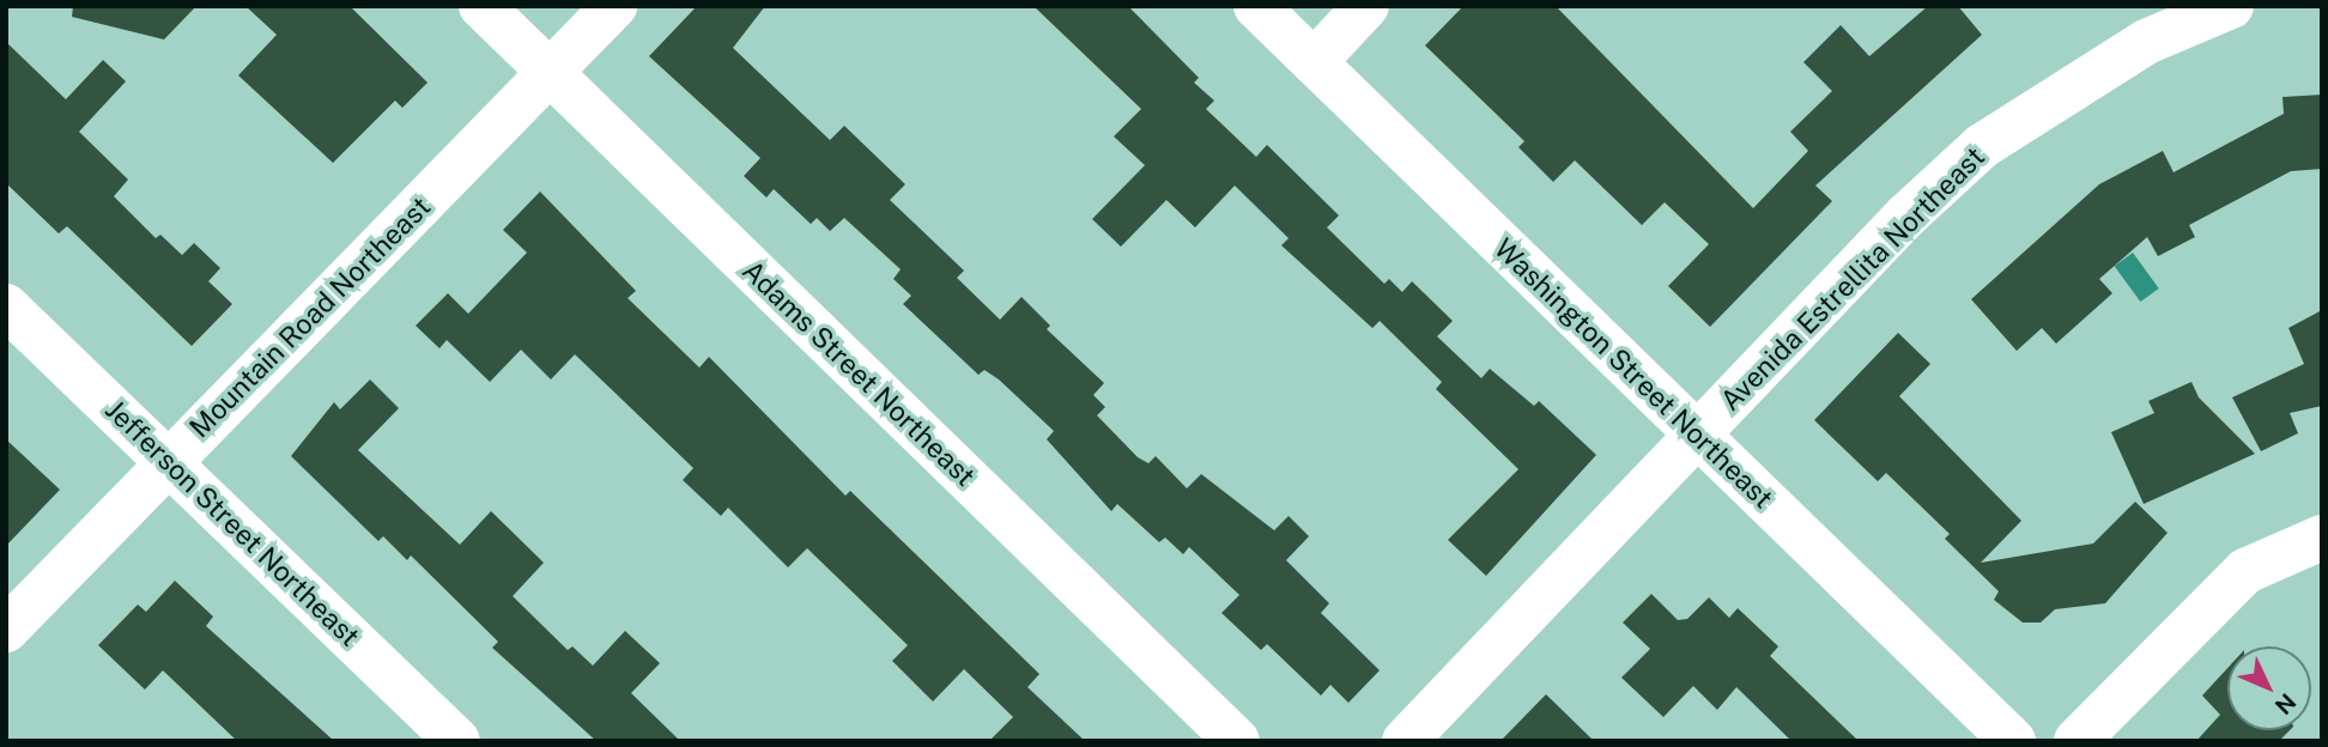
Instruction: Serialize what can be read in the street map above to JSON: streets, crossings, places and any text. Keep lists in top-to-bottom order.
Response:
{
  "streets": {
    "street": [
      "Avenida Estrellita Northeast",
      "Mountain Road Northeast",
      "Adams Street Northeast",
      "Washington Street Northeast",
      "Jefferson Street Northeast"
    ]
  },
  "crossings": [
    ["Avenida Estrellita Northeast", "Washington Street Northeast"],
    ["Mountain Road Northeast", "Adams Street Northeast"],
    ["Mountain Road Northeast", "Jefferson Street Northeast"]
  ],
  "north": "bottom right"
}
